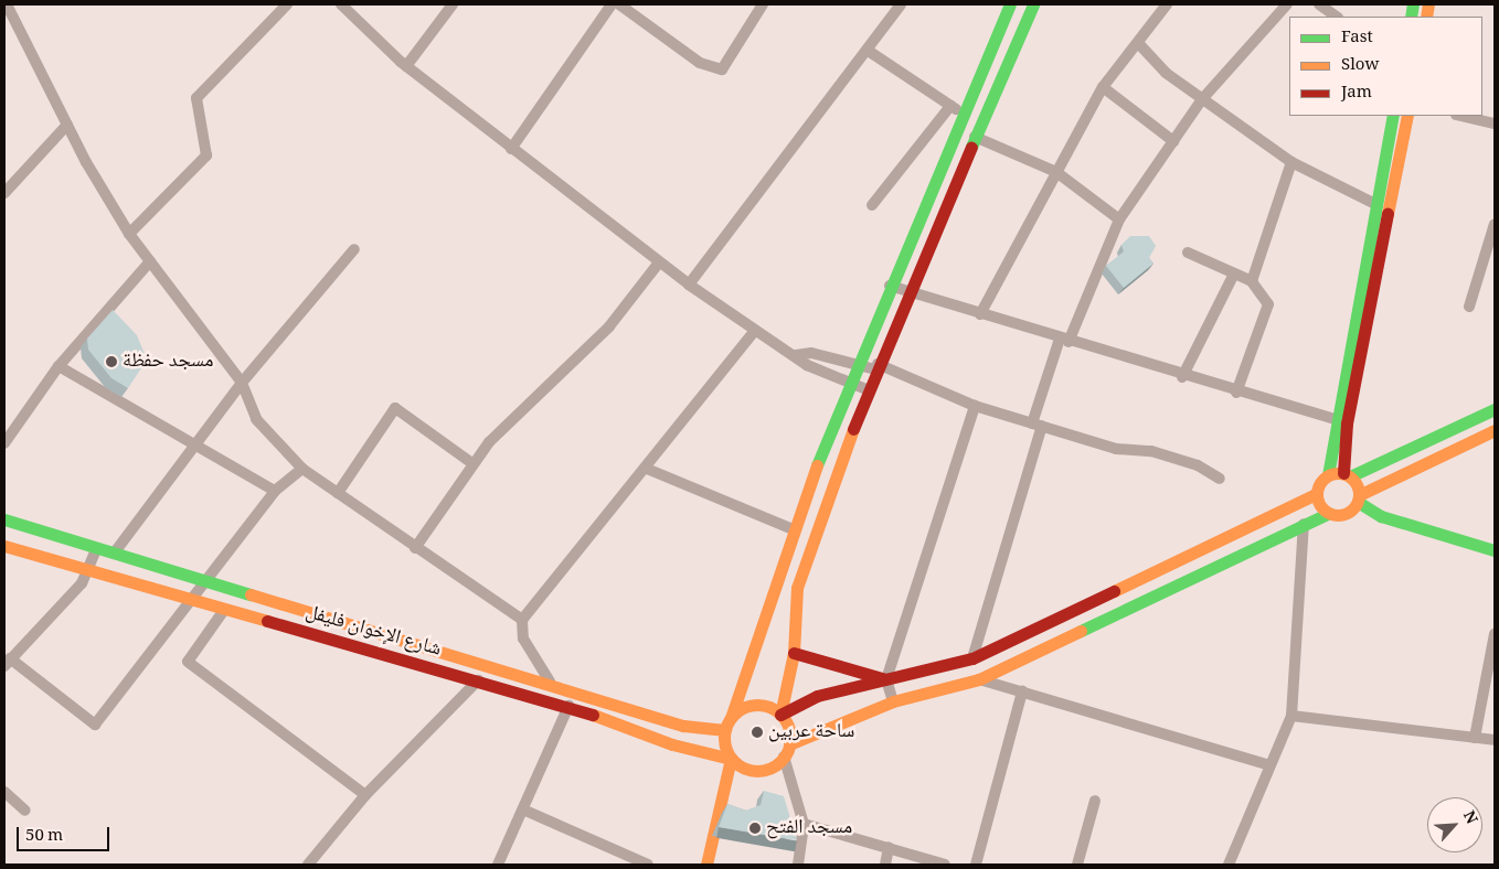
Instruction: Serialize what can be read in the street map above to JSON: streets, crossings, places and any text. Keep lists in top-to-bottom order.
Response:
{
  "streets": {
    "main road": ["شارع الإخوان فليفل"]
  },
  "places": ["مسجد حفظة", "ساحة عربين", "مسجد الفتح"],
  "legend": ["Fast", "Slow", "Jam"],
  "scale_bar": "50 m",
  "north": "top right"
}
